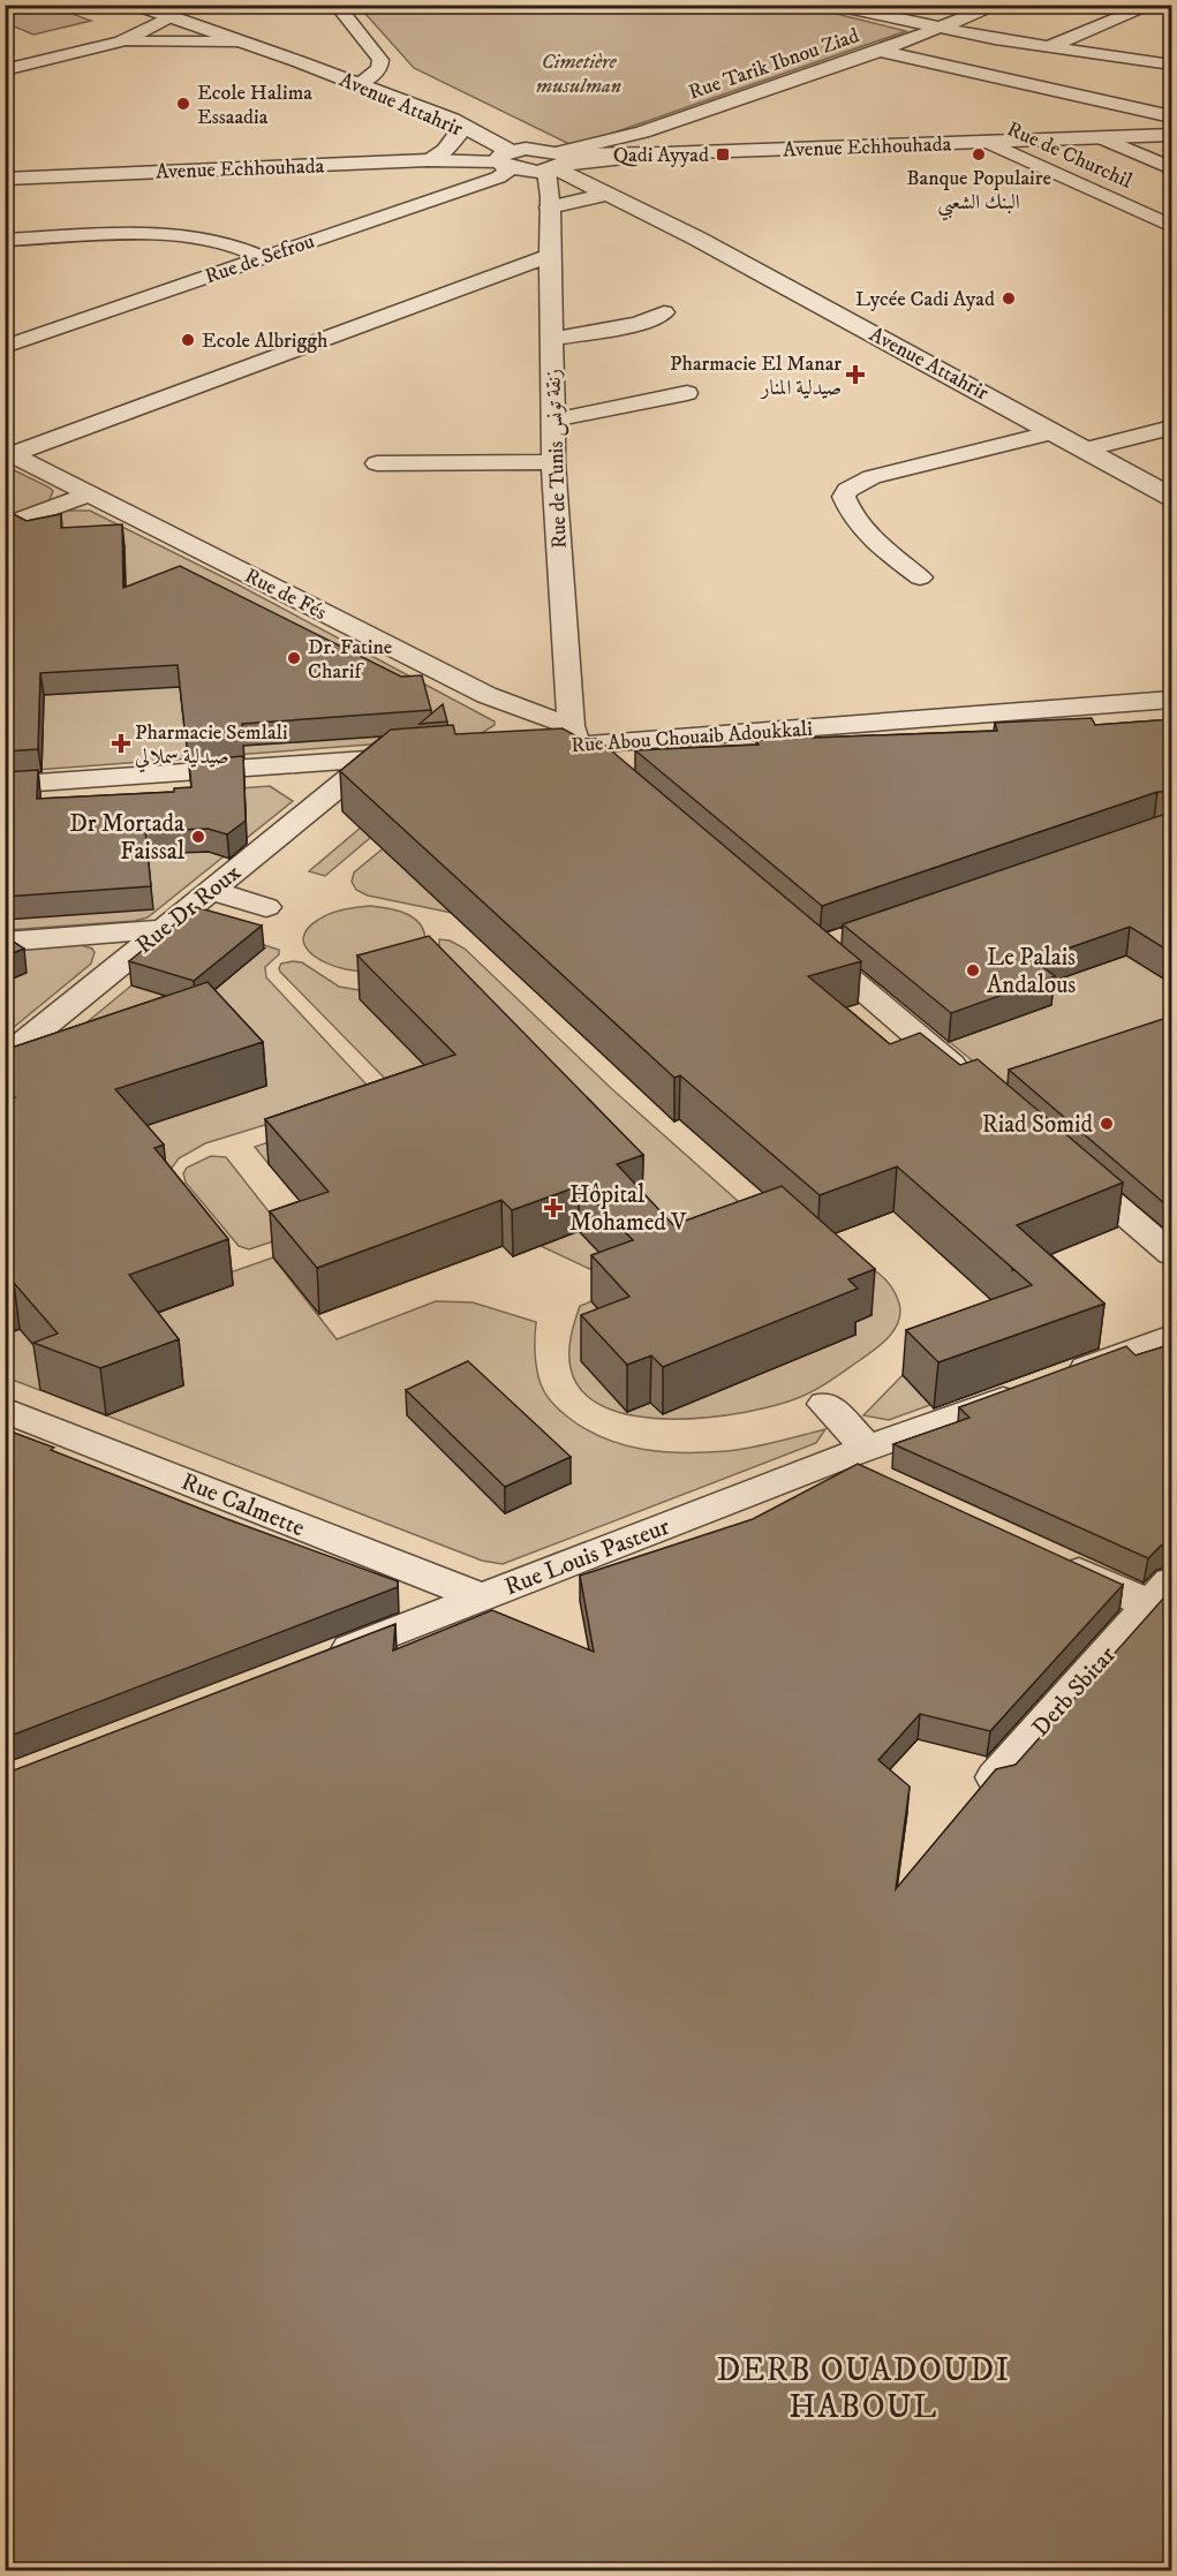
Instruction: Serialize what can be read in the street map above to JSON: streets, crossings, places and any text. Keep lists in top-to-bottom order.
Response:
{
  "streets": {
    "street": [
      "Rue Tarik Ibnou Ziad",
      "Avenue Attahrir",
      "Avenue Echhouhada",
      "Rue de Churchil",
      "Rue de Sefrou",
      "Rue de Tunis زنقة تونس",
      "Rue de Fés",
      "Rue Abou Chouaib Adoukkali",
      "Rue Dr Roux",
      "Rue Calmette",
      "Rue Louis Pasteur",
      "Derb Sbitar"
    ]
  },
  "crossings": [
    ["Rue Tarik Ibnou Ziad", "Avenue Attahrir"],
    ["Rue Tarik Ibnou Ziad", "Avenue Echhouhada"],
    ["Rue Tarik Ibnou Ziad", "Rue de Tunis زنقة تونس"],
    ["Avenue Attahrir", "Avenue Echhouhada"],
    ["Avenue Attahrir", "Rue de Sefrou"],
    ["Avenue Attahrir", "Rue de Tunis زنقة تونس"],
    ["Avenue Echhouhada", "Rue de Churchil"],
    ["Avenue Echhouhada", "Rue de Sefrou"],
    ["Avenue Echhouhada", "Rue de Tunis زنقة تونس"],
    ["Rue de Tunis زنقة تونس", "Rue de Fés"],
    ["Rue de Tunis زنقة تونس", "Rue Abou Chouaib Adoukkali"],
    ["Rue de Fés", "Rue Abou Chouaib Adoukkali"],
    ["Rue Calmette", "Rue Louis Pasteur"]
  ],
  "districts": ["DERB OUADOUDI HABOUL"],
  "parks": ["Cimetière musulman"],
  "places": {
    "other": [
      "Ecole Halima Essaadia",
      "Banque Populaire البنك الشعبي",
      "Lycée Cadi Ayad",
      "Ecole Albriggh",
      "Dr. Fatine Charif",
      "Dr Mortada Faissal",
      "Le Palais Andalous",
      "Riad Somid"
    ],
    "transit": ["Qadi Ayyad"],
    "health": ["Pharmacie El Manar صيدلية المنار", "Pharmacie Semlali صيدلية سملالي", "Hôpital Mohamed V"]
  }
}
